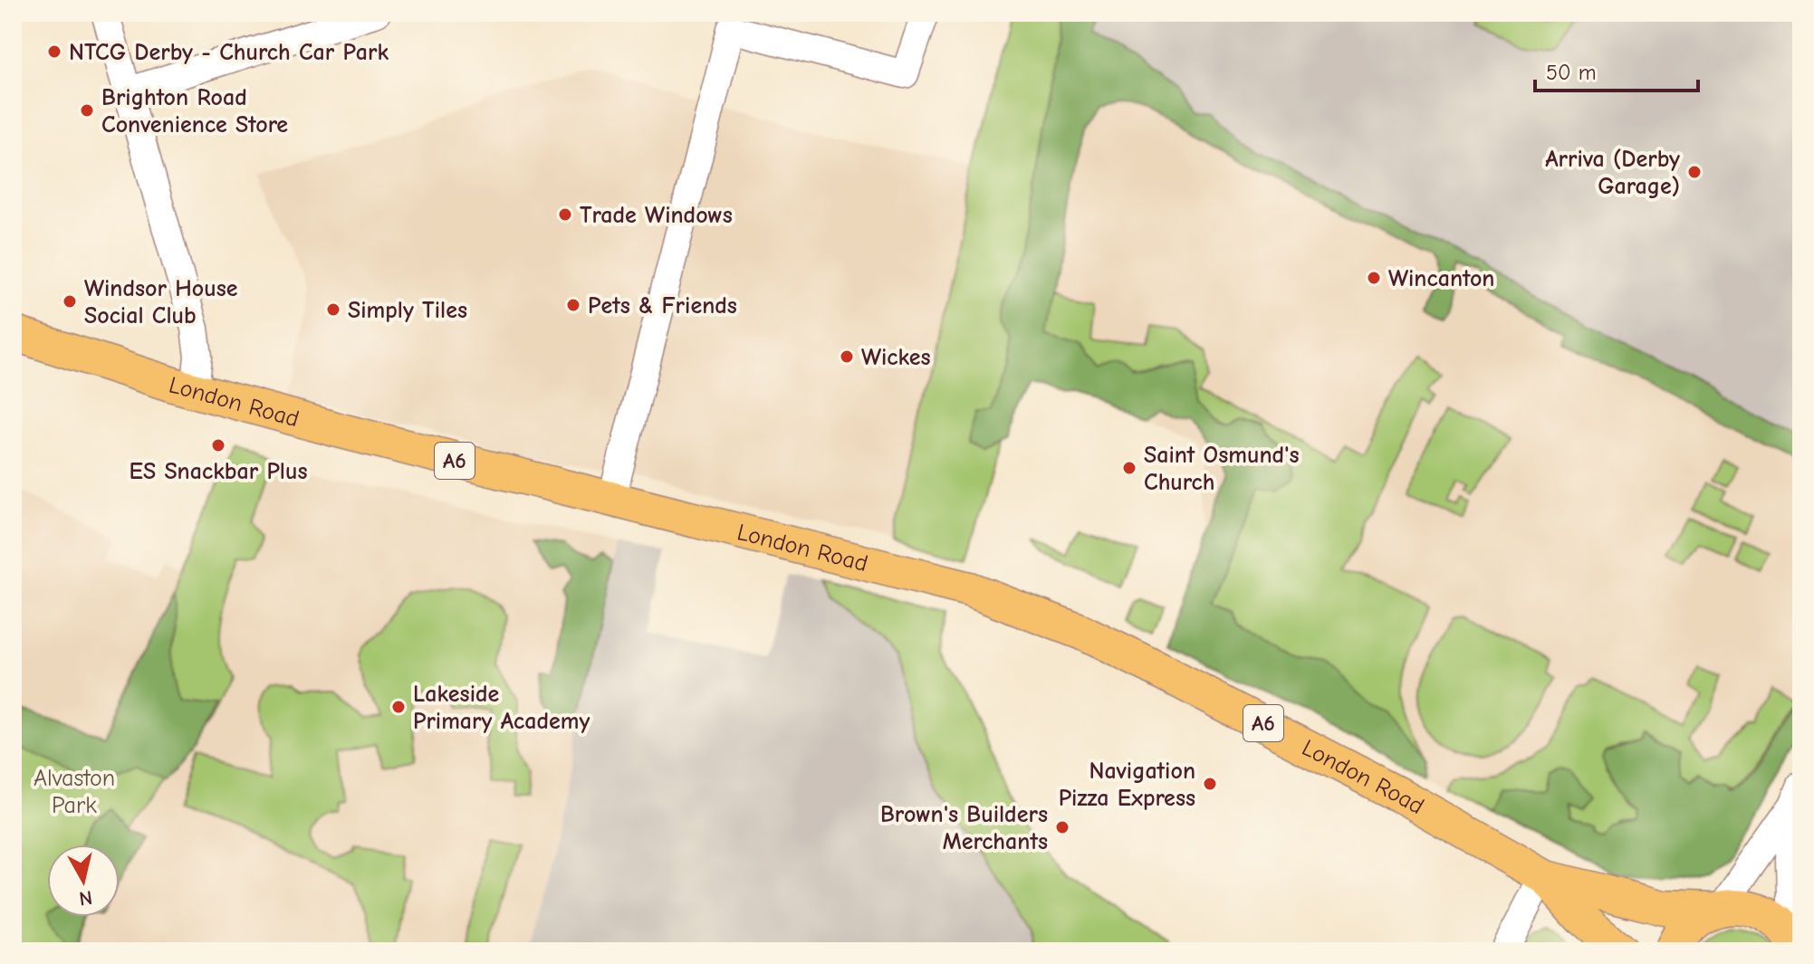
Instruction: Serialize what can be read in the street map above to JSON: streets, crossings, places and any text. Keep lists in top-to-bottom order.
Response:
{
  "streets": {
    "main road": ["London Road", "A6"]
  },
  "parks": ["Alvaston Park"],
  "places": [
    "NTCG Derby - Church Car Park",
    "Brighton Road Convenience Store",
    "Arriva (Derby Garage)",
    "Trade Windows",
    "Wincanton",
    "Windsor House Social Club",
    "Pets & Friends",
    "Simply Tiles",
    "Wickes",
    "ES Snackbar Plus",
    "Saint Osmund's Church",
    "Lakeside Primary Academy",
    "Navigation Pizza Express",
    "Brown's Builders Merchants"
  ],
  "scale_bar": "50 m",
  "north": "bottom"
}
